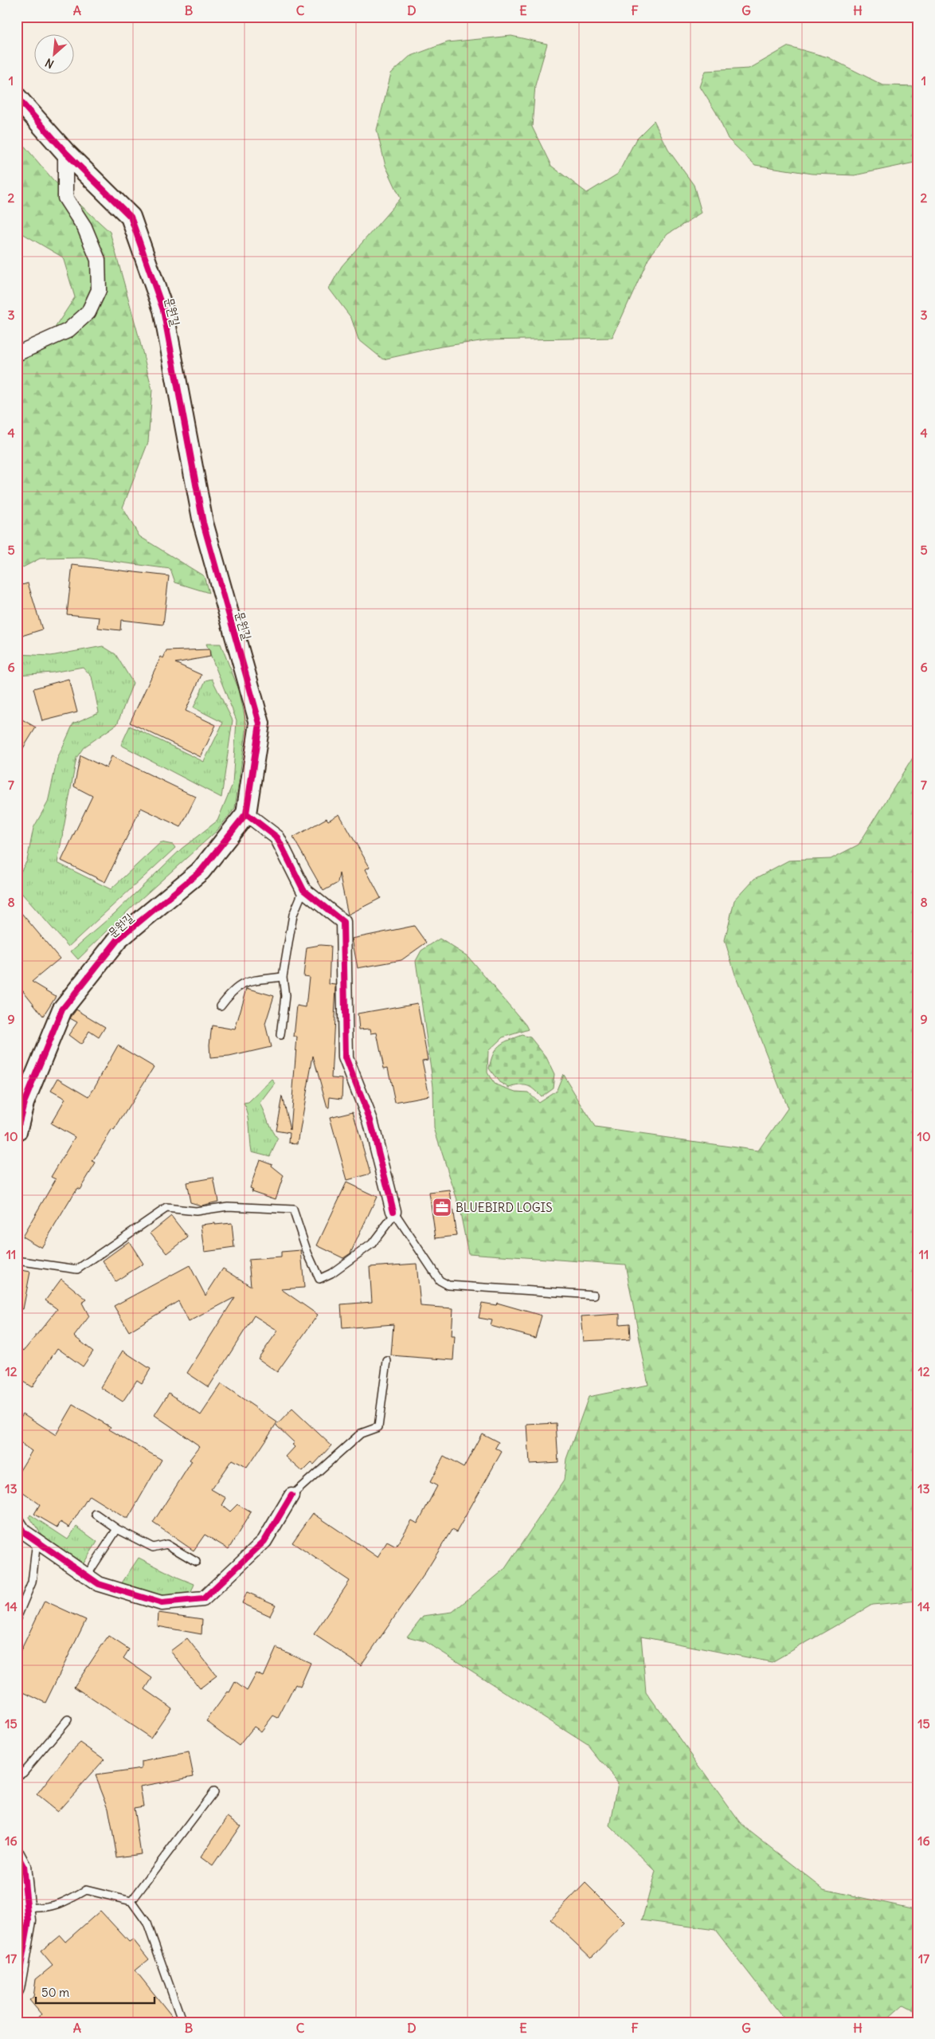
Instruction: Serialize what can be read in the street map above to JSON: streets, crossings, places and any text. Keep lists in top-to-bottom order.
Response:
{
  "streets": {
    "street": ["문원길"]
  },
  "places": {
    "office": ["BLUEBIRD LOGIS"]
  },
  "scale_bar": "50 m",
  "north": "bottom left",
  "grid": {
    "columns": [
      "A",
      "B",
      "C",
      "D",
      "E",
      "F",
      "G",
      "H"
    ],
    "rows": [
      "1",
      "2",
      "3",
      "4",
      "5",
      "6",
      "7",
      "8",
      "9",
      "10",
      "11",
      "12",
      "13",
      "14",
      "15",
      "16",
      "17"
    ]
  }
}
